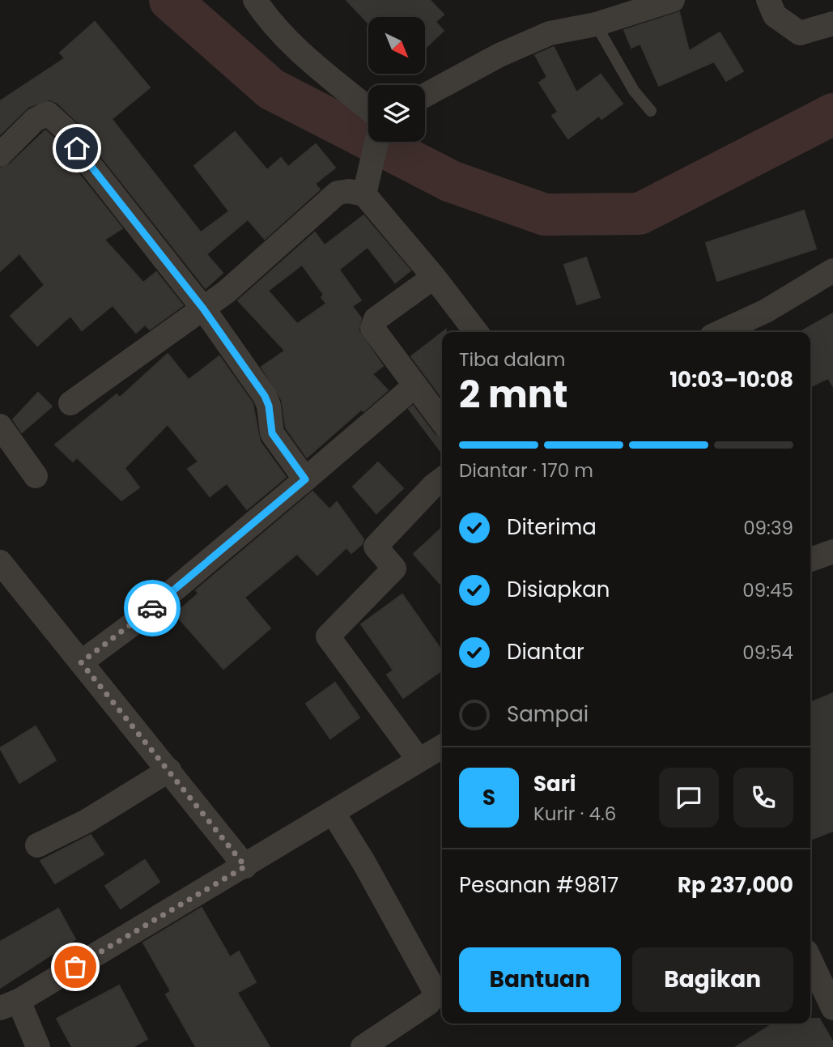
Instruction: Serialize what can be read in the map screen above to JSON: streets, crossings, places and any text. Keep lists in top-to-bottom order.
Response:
{
  "north": "bottom right",
  "page": {
    "heading": ["2 mnt", "Tiba dalam", "10:03–10:08"],
    "panel": [
      "Sari",
      "Kurir · 4.6",
      "Pesanan #9817",
      "Rp 237,000"
    ],
    "bar": "Diantar · 170 m",
    "list": [
      ["Diterima", "09:39"],
      ["Disiapkan", "09:45"],
      ["Diantar", "09:54"],
      "Sampai"
    ],
    "round": "S",
    "buttons": ["Bantuan", "Bagikan"]
  }
}
